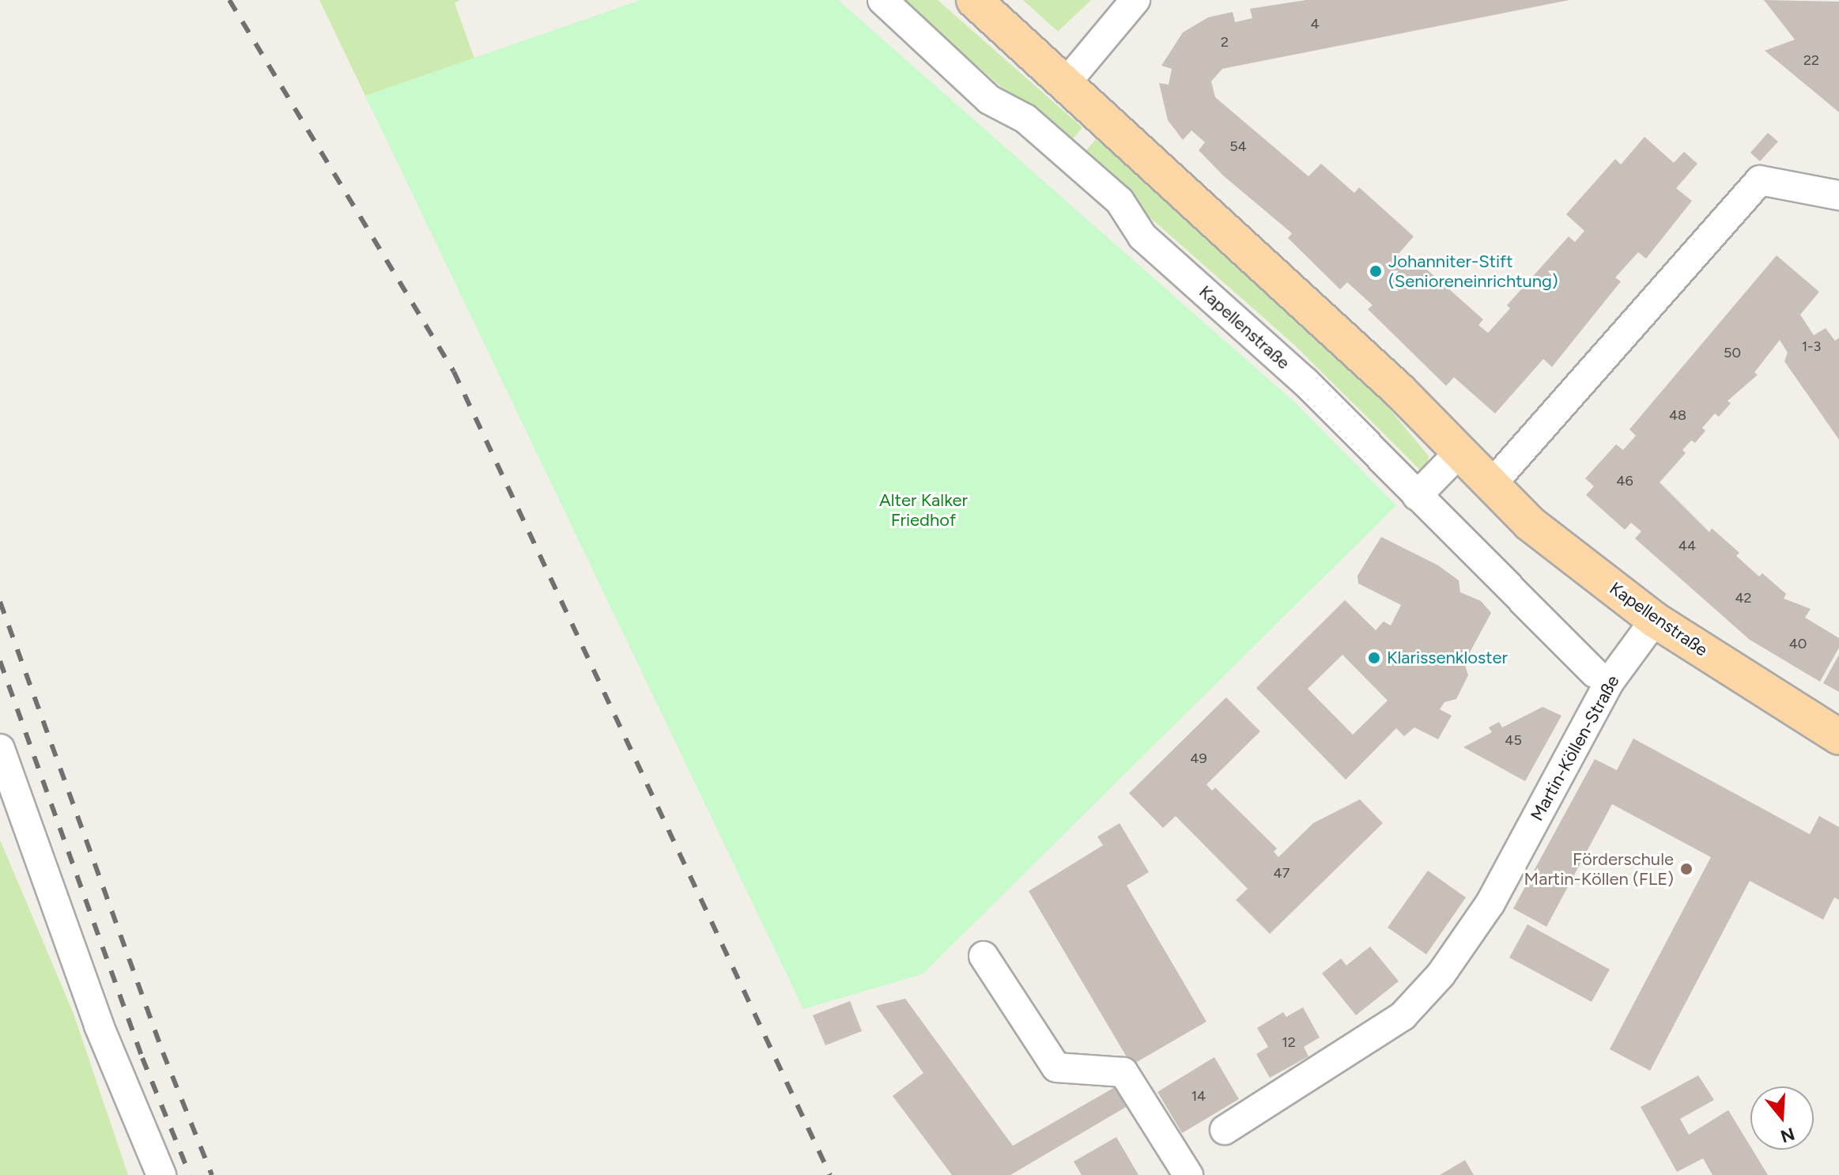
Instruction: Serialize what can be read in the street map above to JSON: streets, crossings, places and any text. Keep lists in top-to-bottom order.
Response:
{
  "streets": {
    "main road": ["Kapellenstraße"],
    "street": ["Martin-Köllen-Straße"]
  },
  "crossings": [
    ["Kapellenstraße", "Martin-Köllen-Straße"]
  ],
  "parks": ["Alter Kalker Friedhof"],
  "places": ["Johanniter-Stift (Senioreneinrichtung)", "Klarissenkloster", "Förderschule Martin-Köllen (FLE)"],
  "house_numbers": [
    "4",
    "2",
    "22",
    "54",
    "1-3",
    "50",
    "48",
    "46",
    "44",
    "42",
    "40",
    "45",
    "49",
    "47",
    "12",
    "14"
  ],
  "north": "bottom"
}
